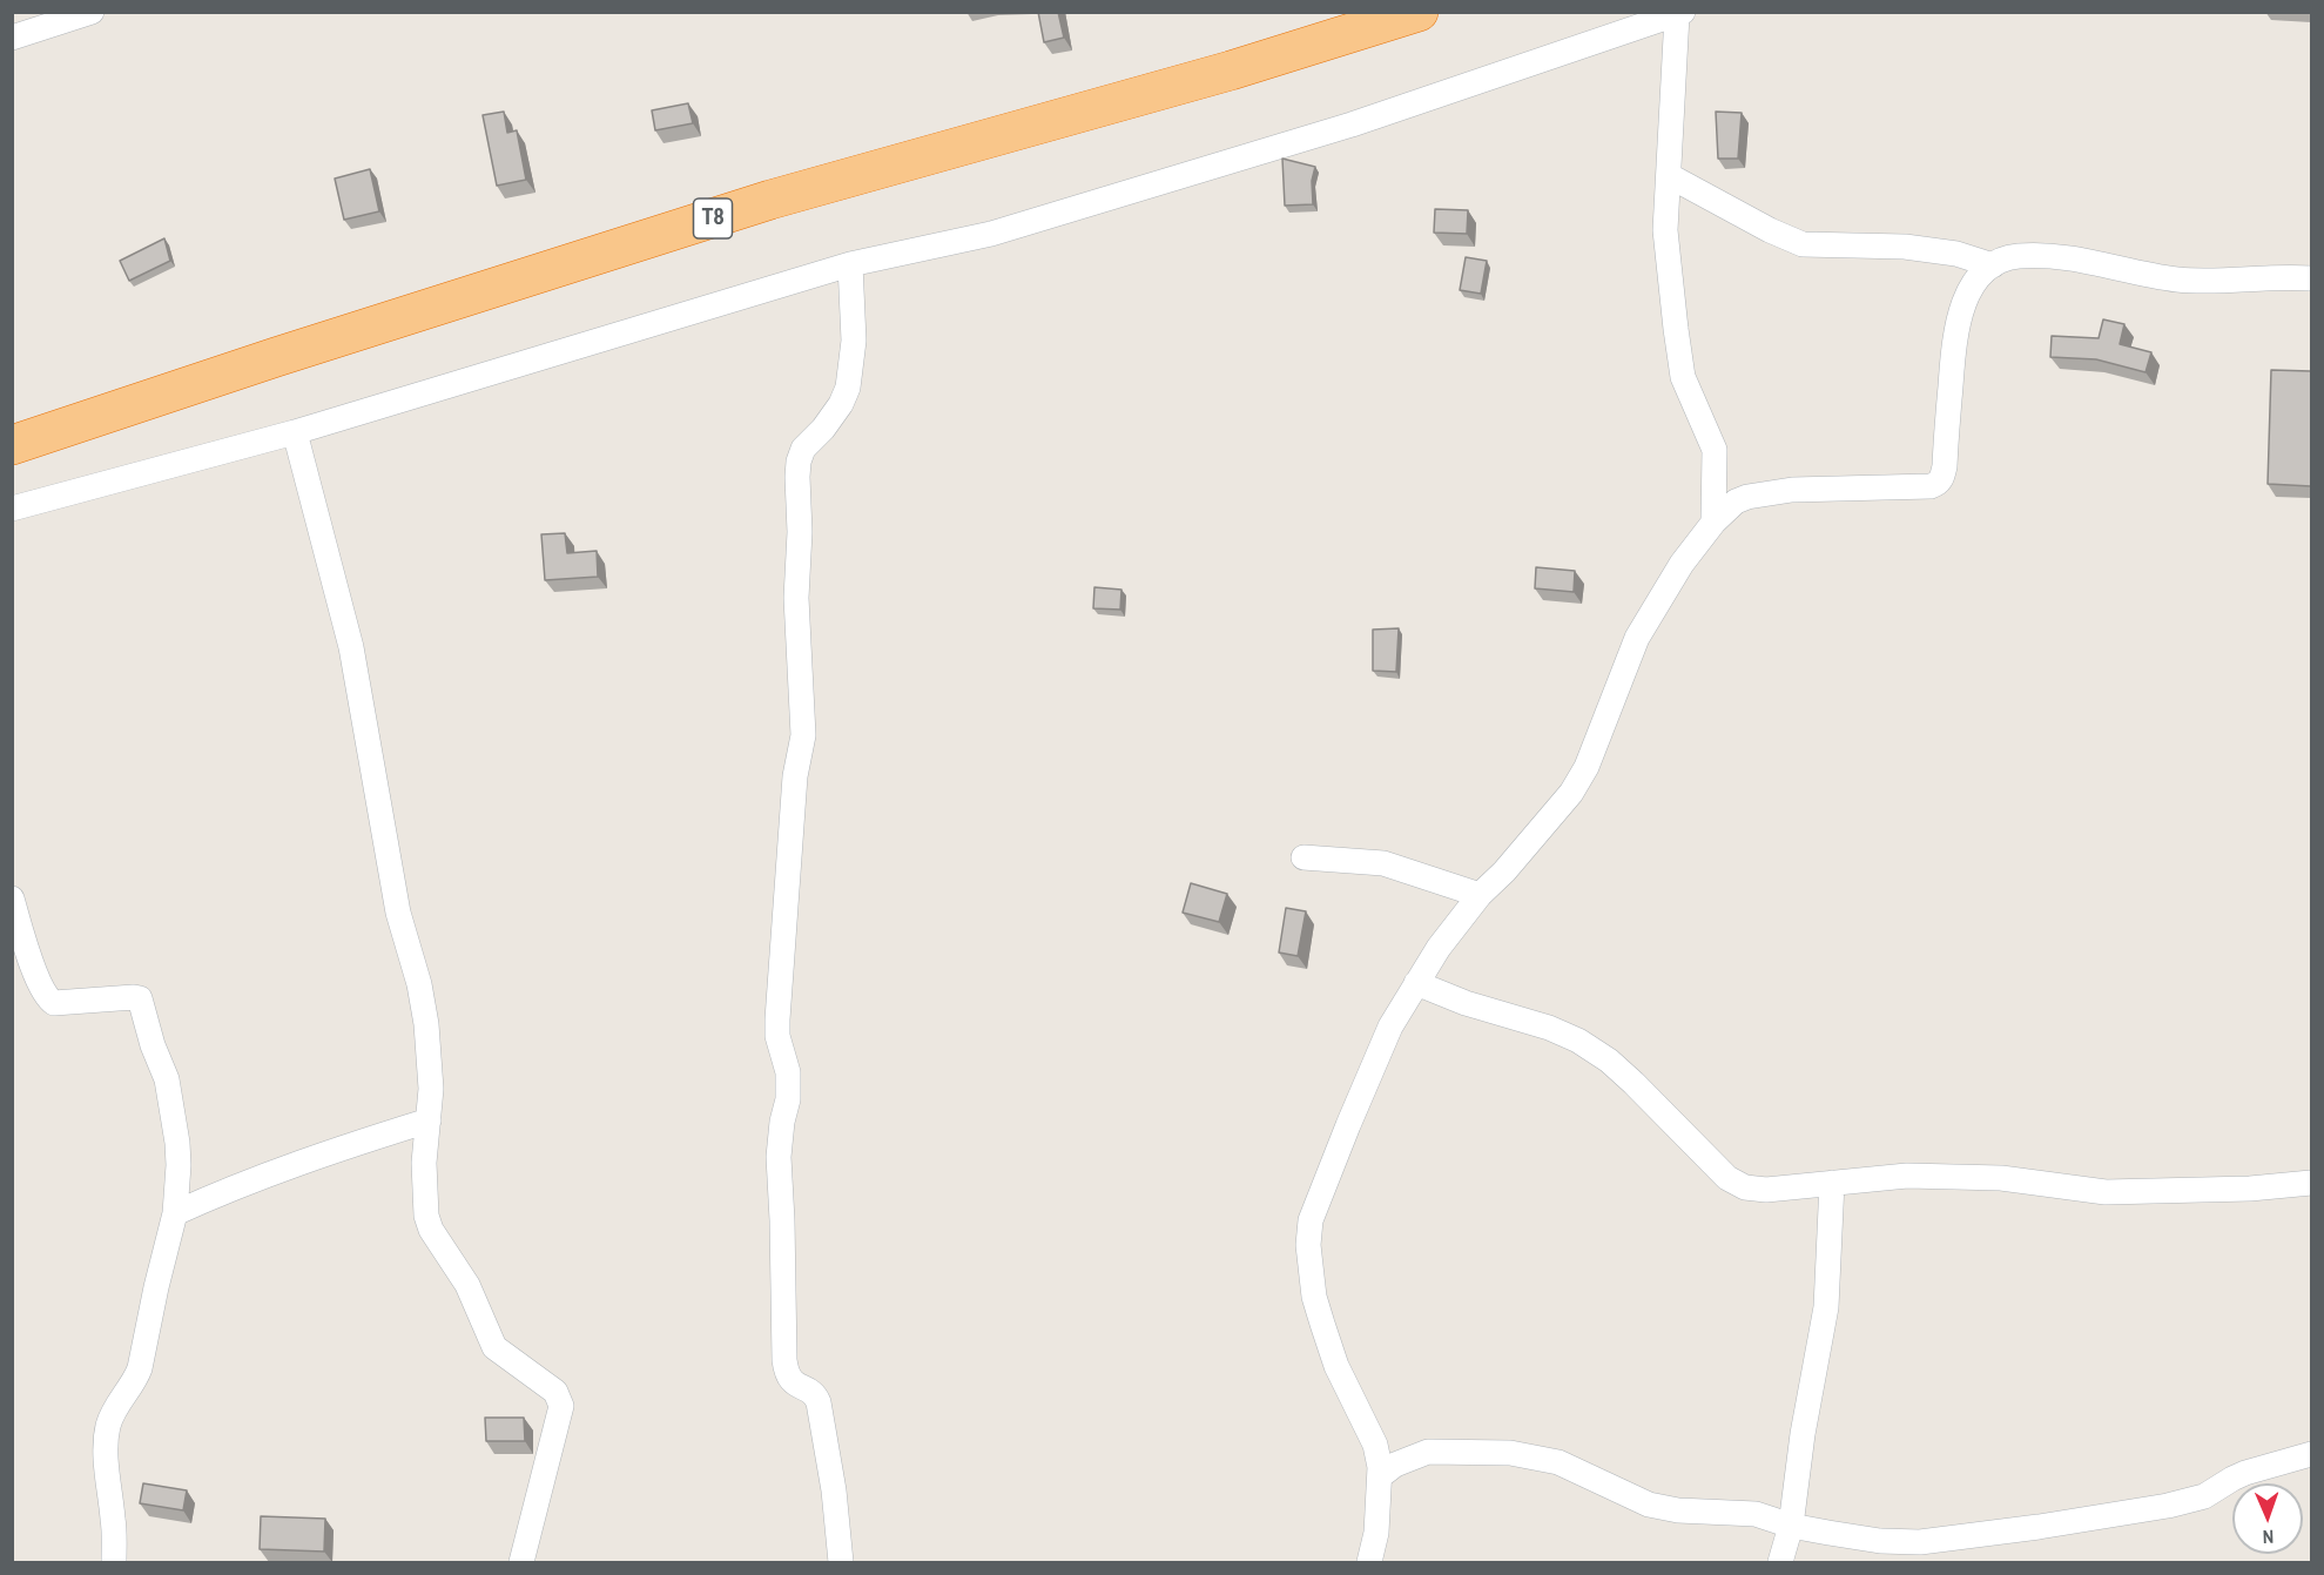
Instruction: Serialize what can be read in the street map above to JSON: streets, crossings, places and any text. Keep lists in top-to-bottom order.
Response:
{
  "streets": {
    "highway": ["T8"]
  },
  "north": "bottom"
}
